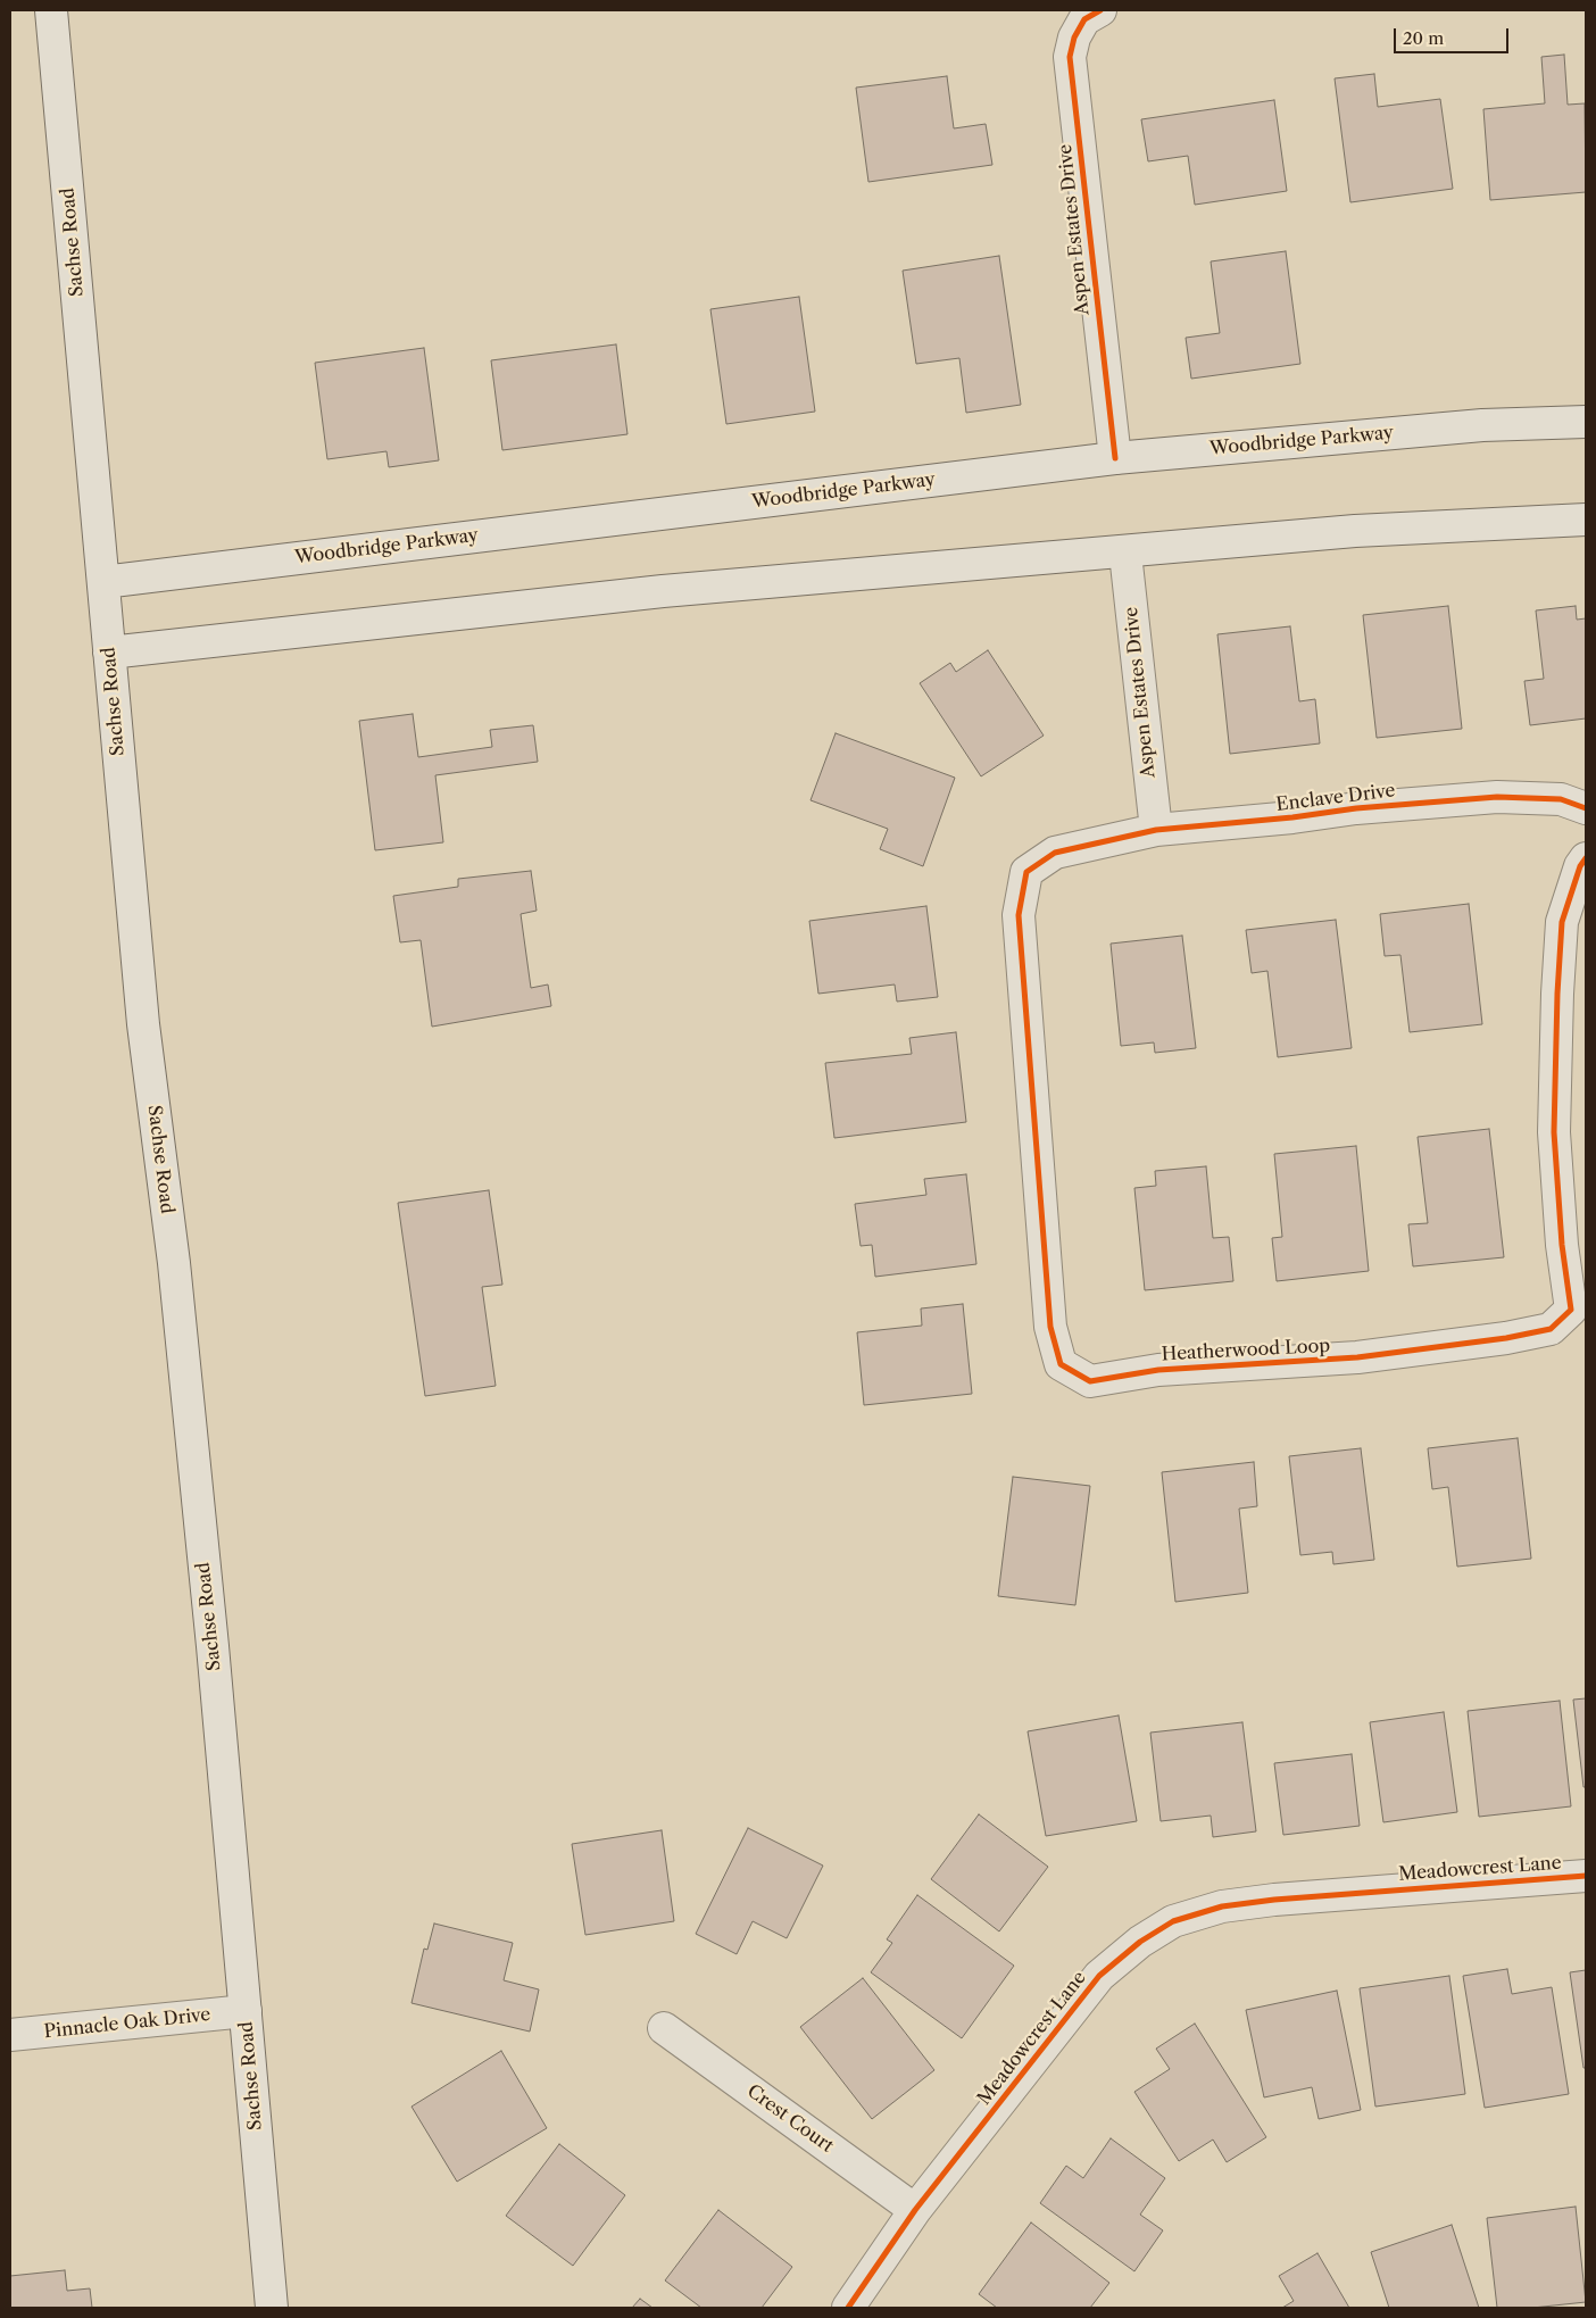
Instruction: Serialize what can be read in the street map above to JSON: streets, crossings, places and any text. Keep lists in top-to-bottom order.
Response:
{
  "streets": {
    "main road": [
      "Aspen Estates Drive",
      "Sachse Road",
      "Woodbridge Parkway",
      "Enclave Drive",
      "Heatherwood Loop",
      "Meadowcrest Lane",
      "Pinnacle Oak Drive",
      "Crest Court"
    ]
  },
  "crossings": [
    ["Aspen Estates Drive", "Woodbridge Parkway"],
    ["Aspen Estates Drive", "Enclave Drive"],
    ["Aspen Estates Drive", "Heatherwood Loop"],
    ["Sachse Road", "Woodbridge Parkway"],
    ["Sachse Road", "Pinnacle Oak Drive"],
    ["Enclave Drive", "Heatherwood Loop"],
    ["Meadowcrest Lane", "Crest Court"]
  ],
  "scale_bar": "20 m"
}
